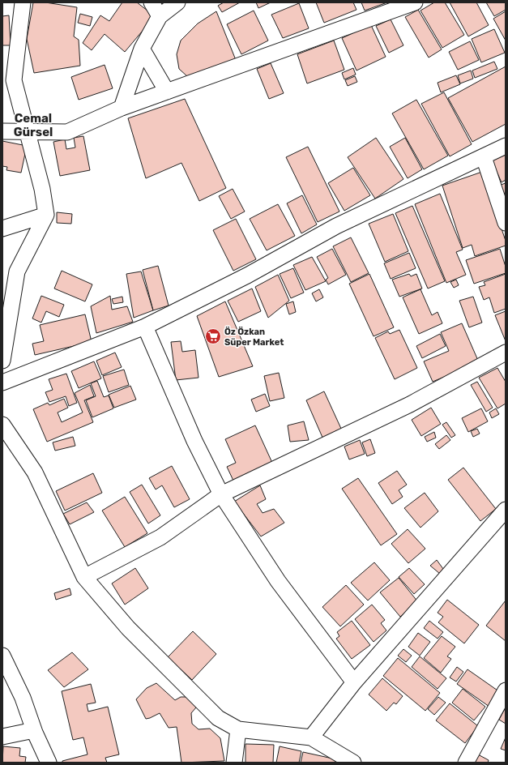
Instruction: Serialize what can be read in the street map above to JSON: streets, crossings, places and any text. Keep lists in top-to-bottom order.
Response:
{
  "districts": ["Cemal Gürsel"],
  "places": {
    "supermarket": ["Öz Özkan Süper Market"]
  }
}
